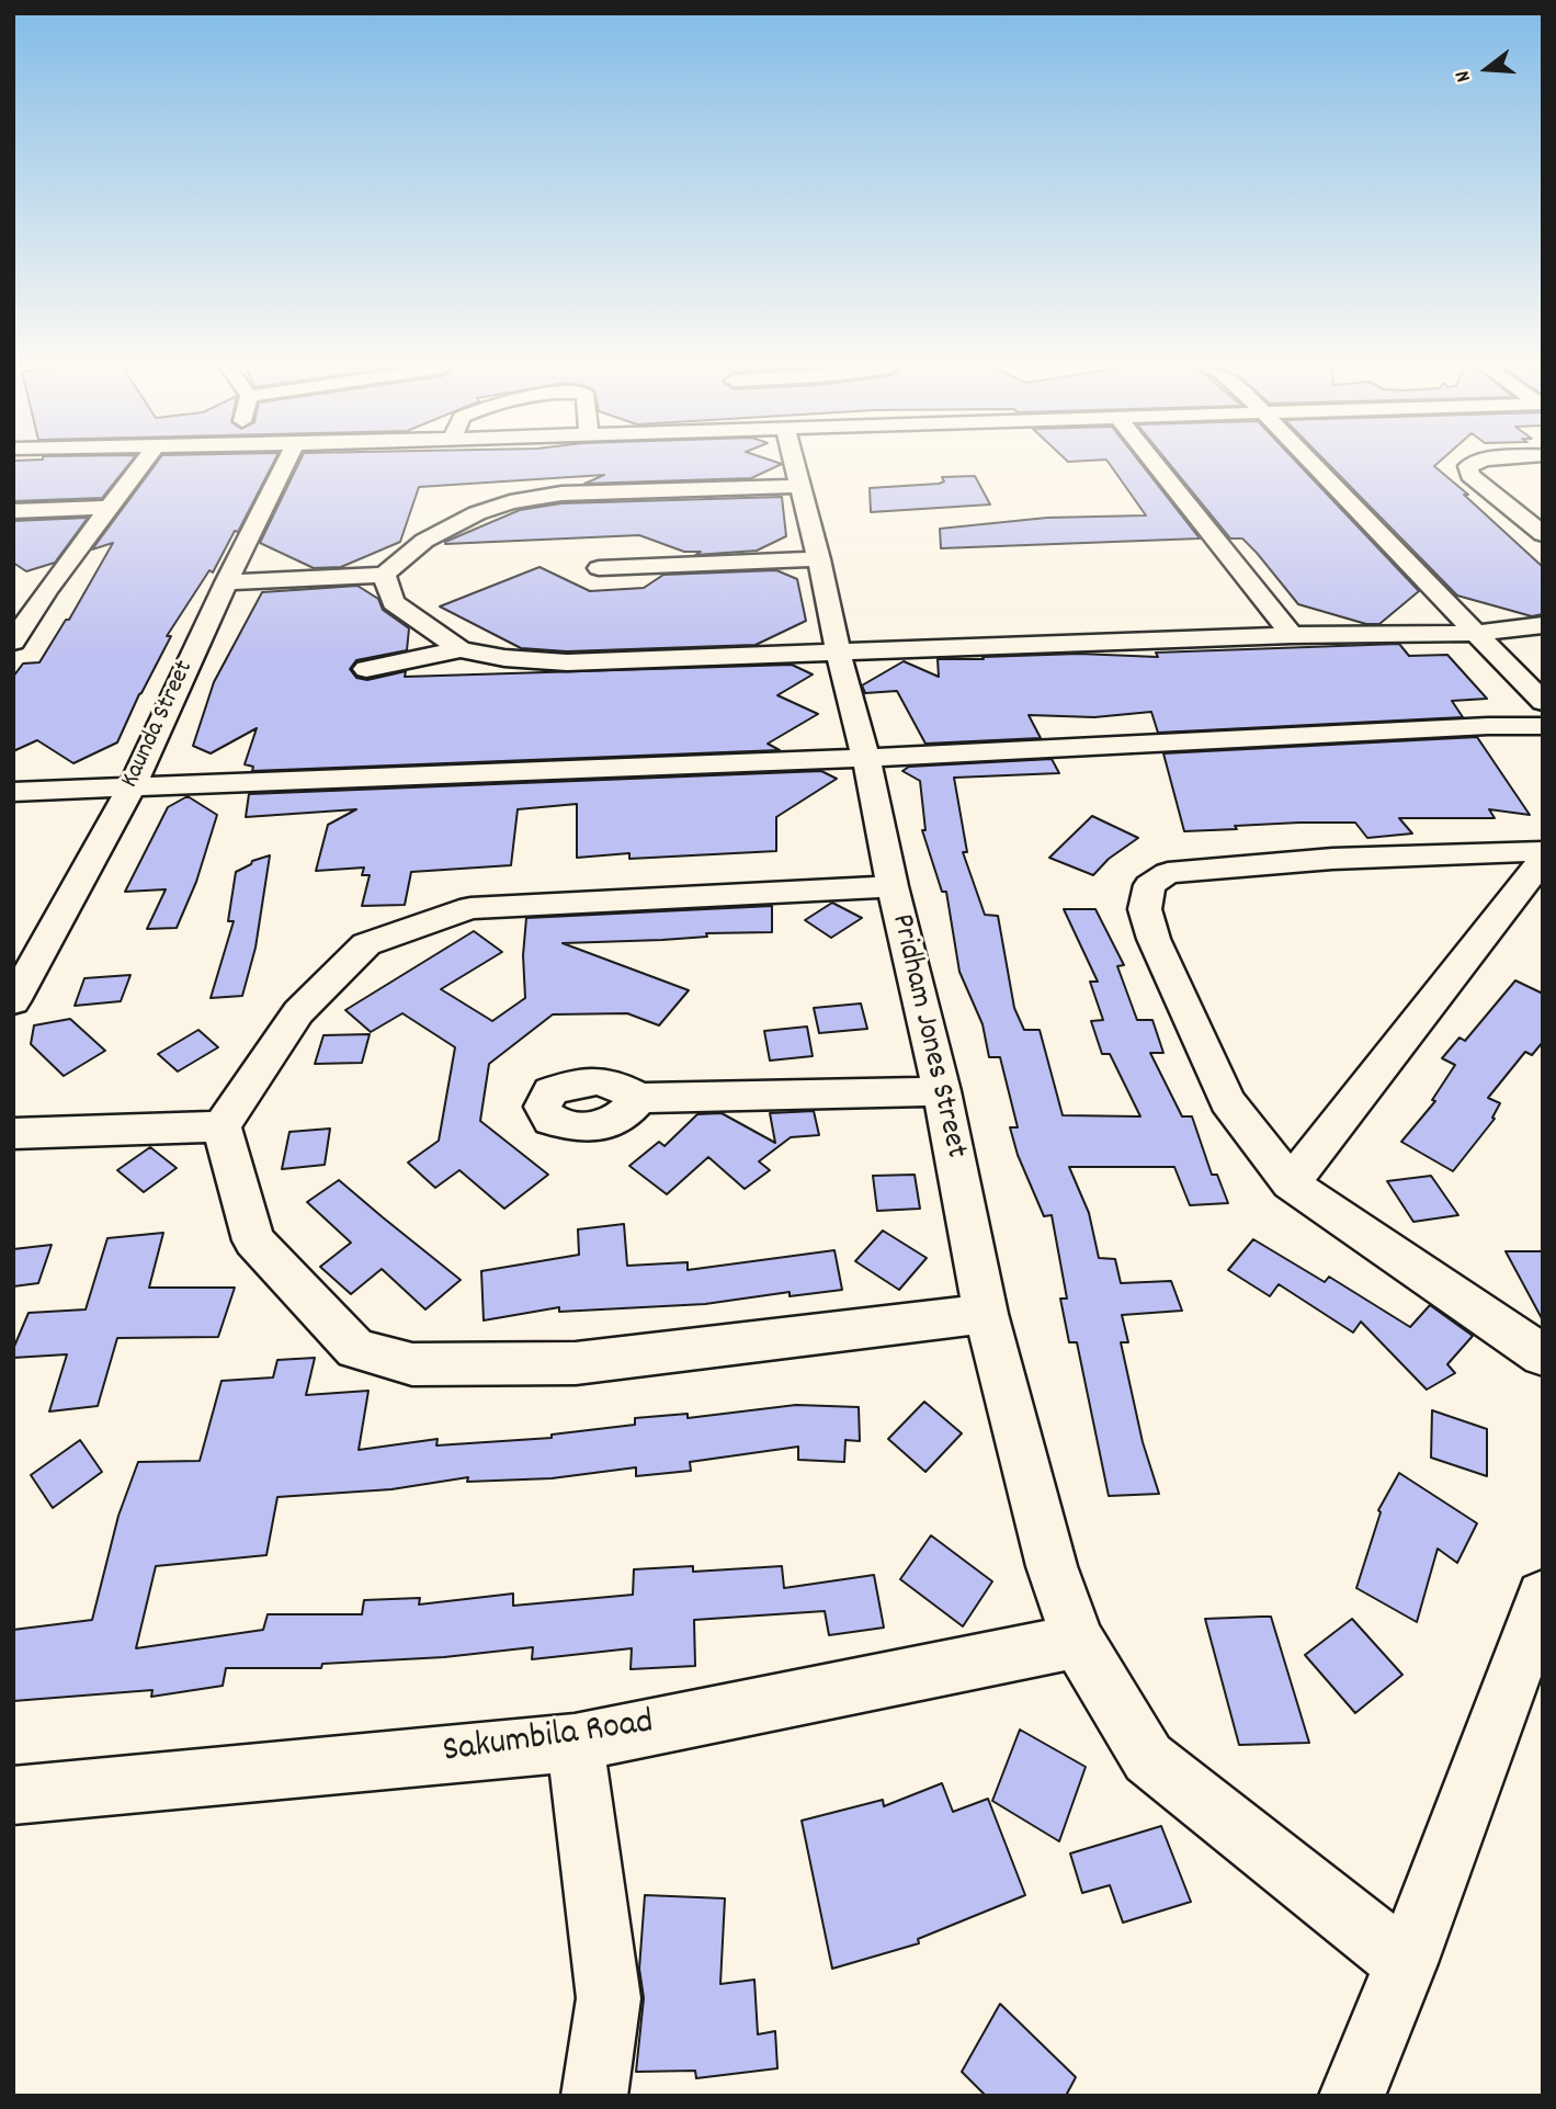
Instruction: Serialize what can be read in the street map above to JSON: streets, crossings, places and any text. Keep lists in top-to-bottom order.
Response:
{
  "streets": {
    "street": ["Kaunda Street", "Pridham Jones Street", "Sakumbila Road"]
  },
  "crossings": [
    ["Pridham Jones Street", "Sakumbila Road"]
  ],
  "north": "left"
}
